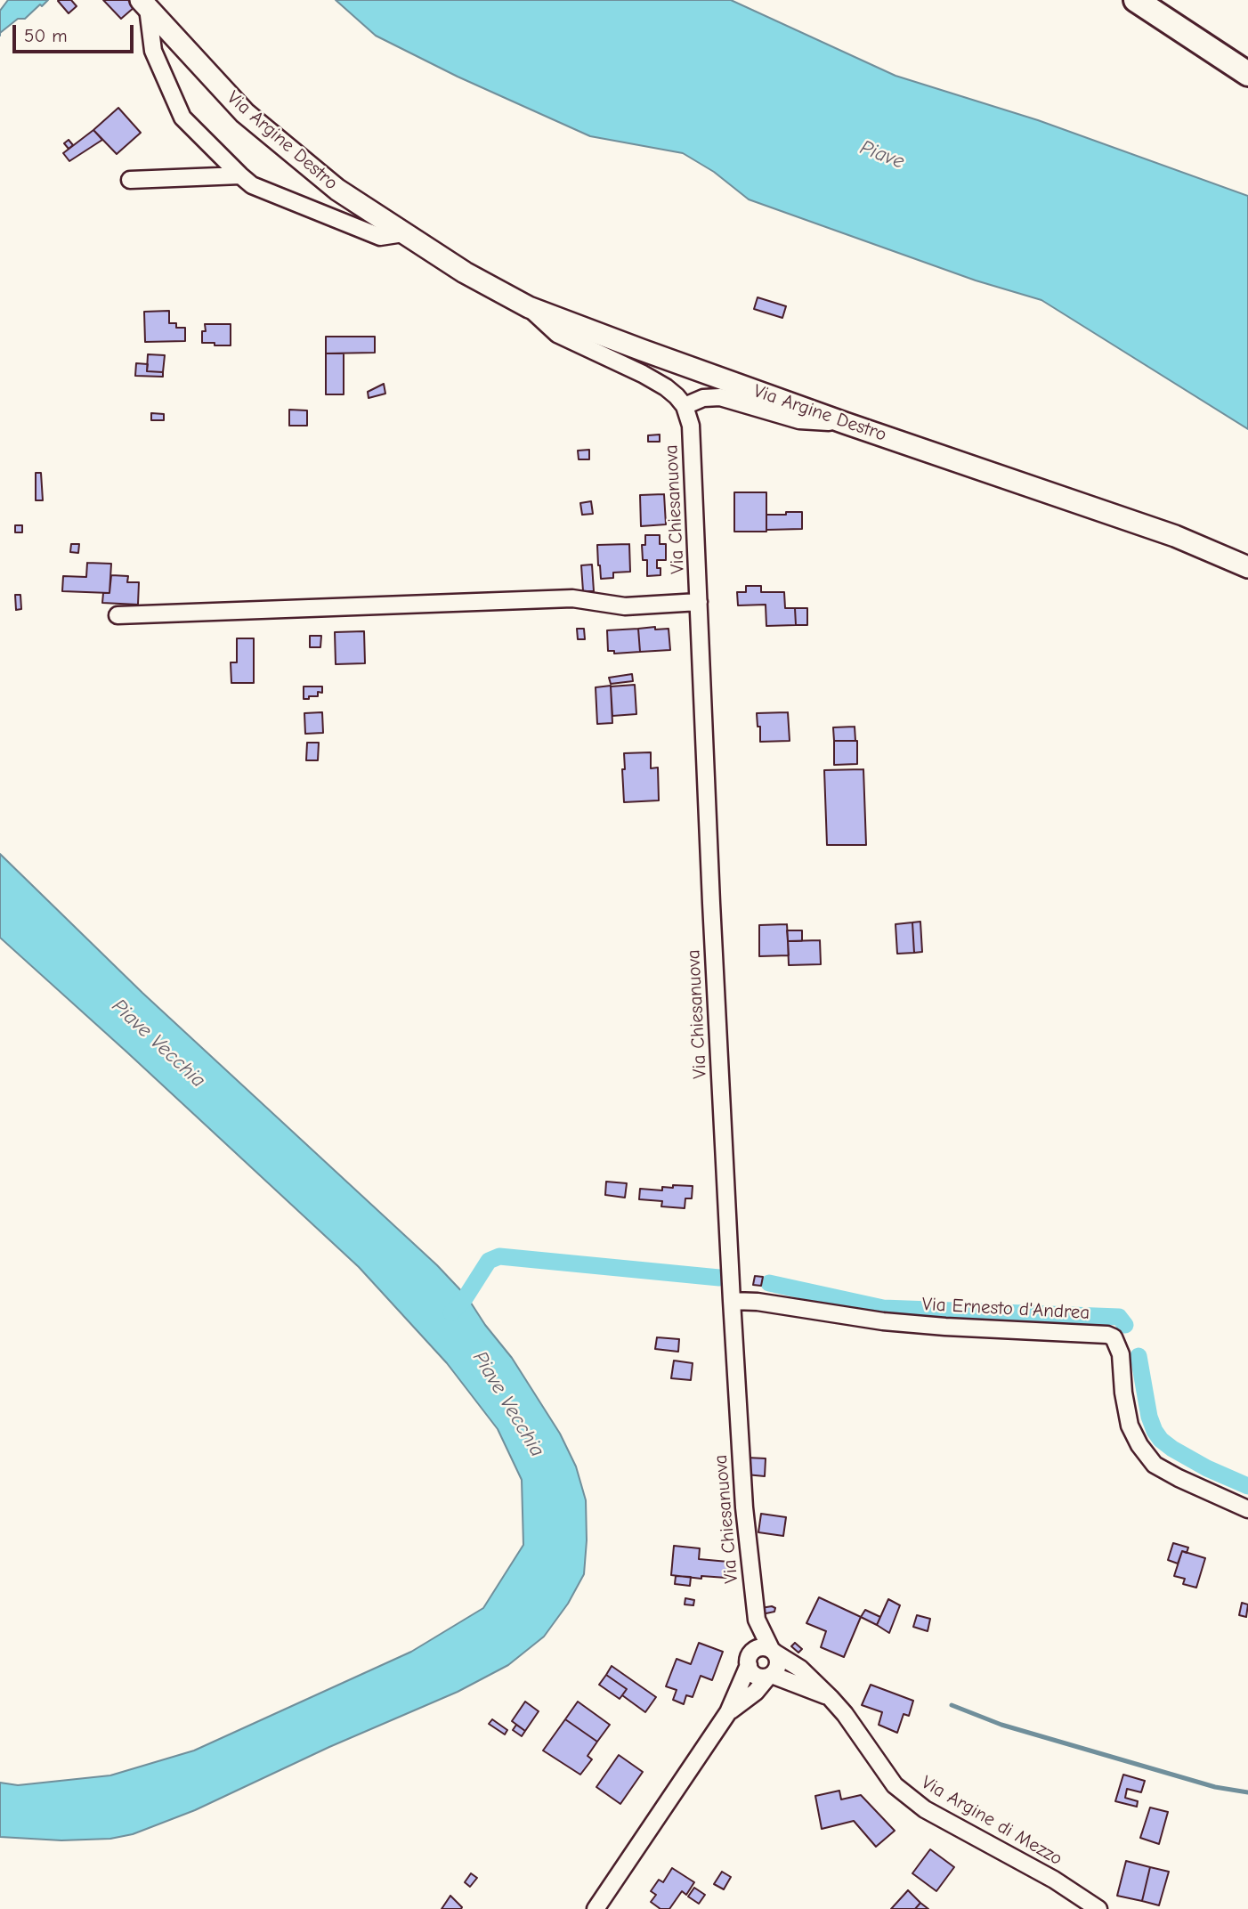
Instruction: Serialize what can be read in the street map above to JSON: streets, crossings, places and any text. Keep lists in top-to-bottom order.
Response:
{
  "streets": {
    "street": [
      "Via Argine Destro",
      "Via Chiesanuova",
      "Via Ernesto d'Andrea",
      "Via Argine di Mezzo"
    ]
  },
  "crossings": [
    ["Via Chiesanuova", "Via Ernesto d'Andrea"],
    ["Via Chiesanuova", "Via Argine di Mezzo"]
  ],
  "water": ["Piave", "Piave Vecchia"],
  "scale_bar": "50 m"
}
